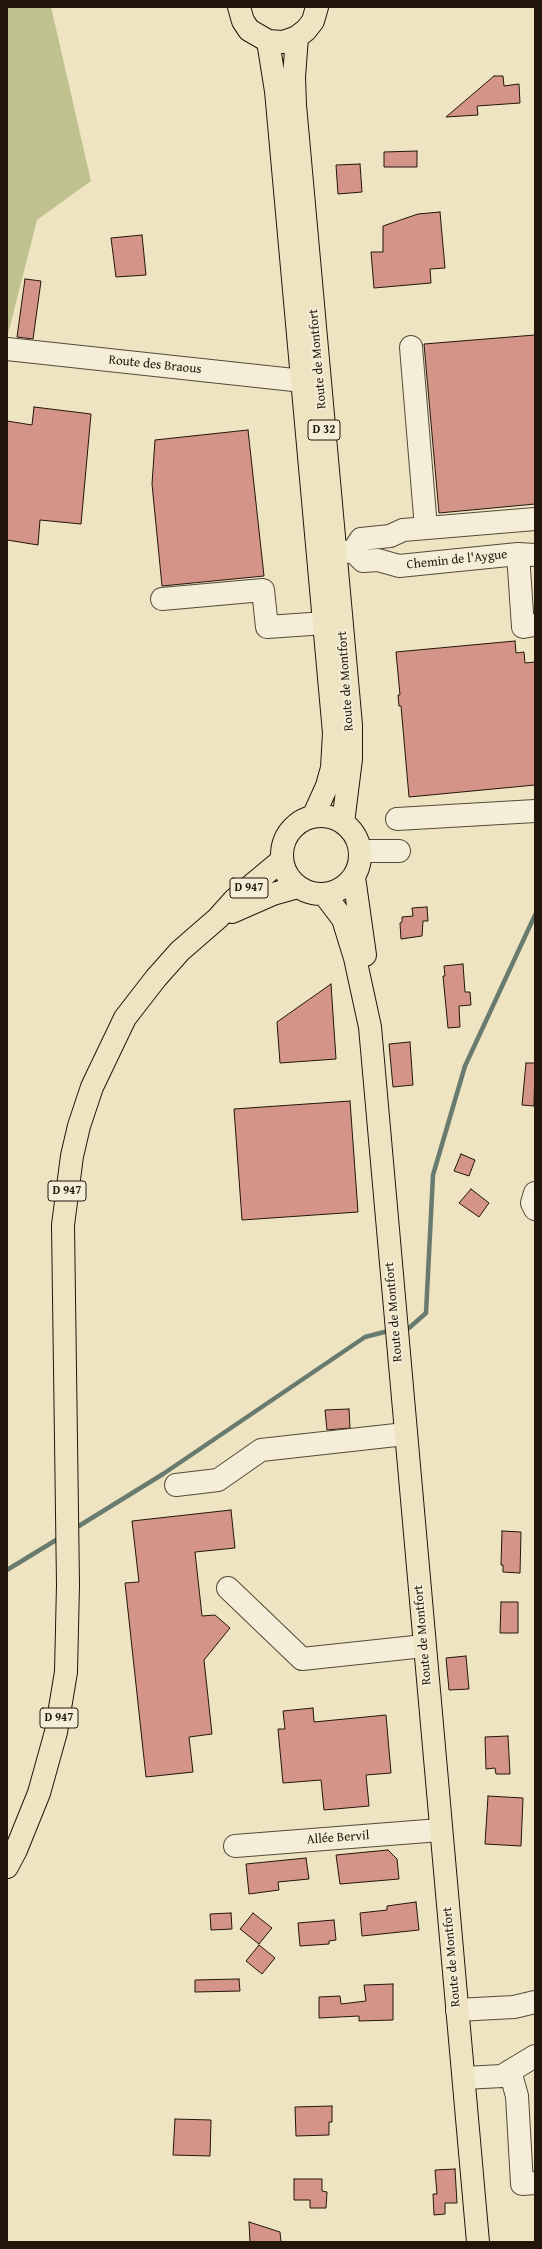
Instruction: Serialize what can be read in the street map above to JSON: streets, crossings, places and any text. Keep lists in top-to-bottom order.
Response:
{
  "streets": {
    "main road": ["Route de Montfort", "D 32", "D 947"],
    "street": ["Route des Braous", "Chemin de l'Aygue", "Allée Bervil"]
  },
  "crossings": [
    ["Route de Montfort", "Route des Braous"],
    ["Route de Montfort", "Chemin de l'Aygue"],
    ["Route de Montfort", "D 947"],
    ["Route de Montfort", "Allée Bervil"]
  ]
}
